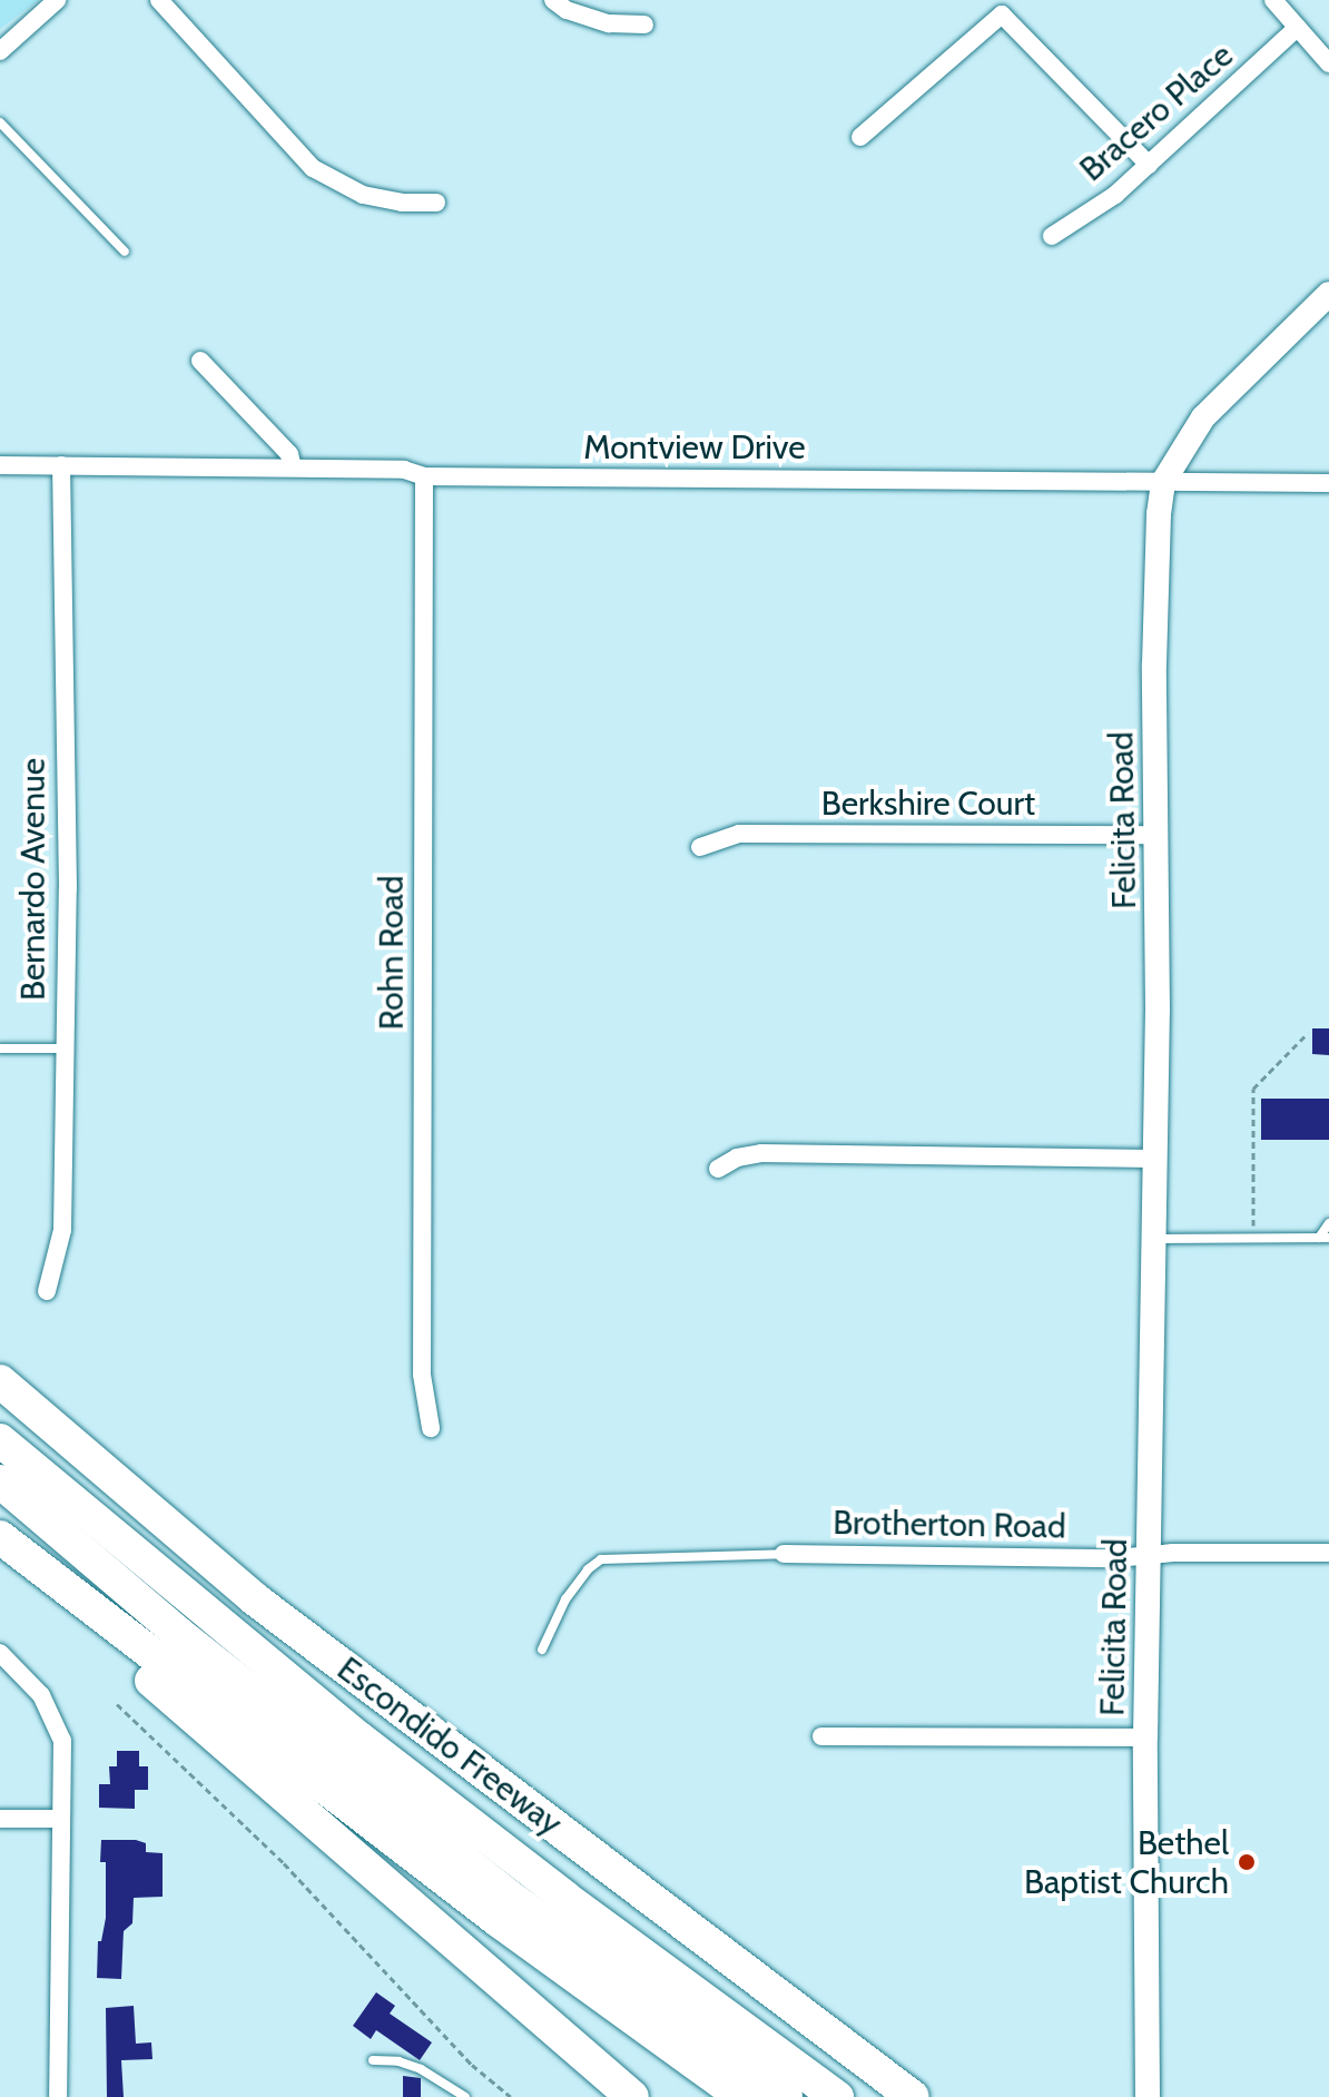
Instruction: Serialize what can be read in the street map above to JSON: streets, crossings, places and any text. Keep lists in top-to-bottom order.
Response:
{
  "streets": {
    "highway": ["Escondido Freeway"],
    "main road": ["Felicita Road"],
    "street": [
      "Bracero Place",
      "Montview Drive",
      "Berkshire Court",
      "Bernardo Avenue",
      "Rohn Road",
      "Brotherton Road"
    ]
  },
  "crossings": [
    ["Montview Drive", "Felicita Road"],
    ["Montview Drive", "Bernardo Avenue"],
    ["Montview Drive", "Rohn Road"],
    ["Berkshire Court", "Felicita Road"],
    ["Felicita Road", "Brotherton Road"]
  ],
  "places": ["Bethel Baptist Church"]
}
